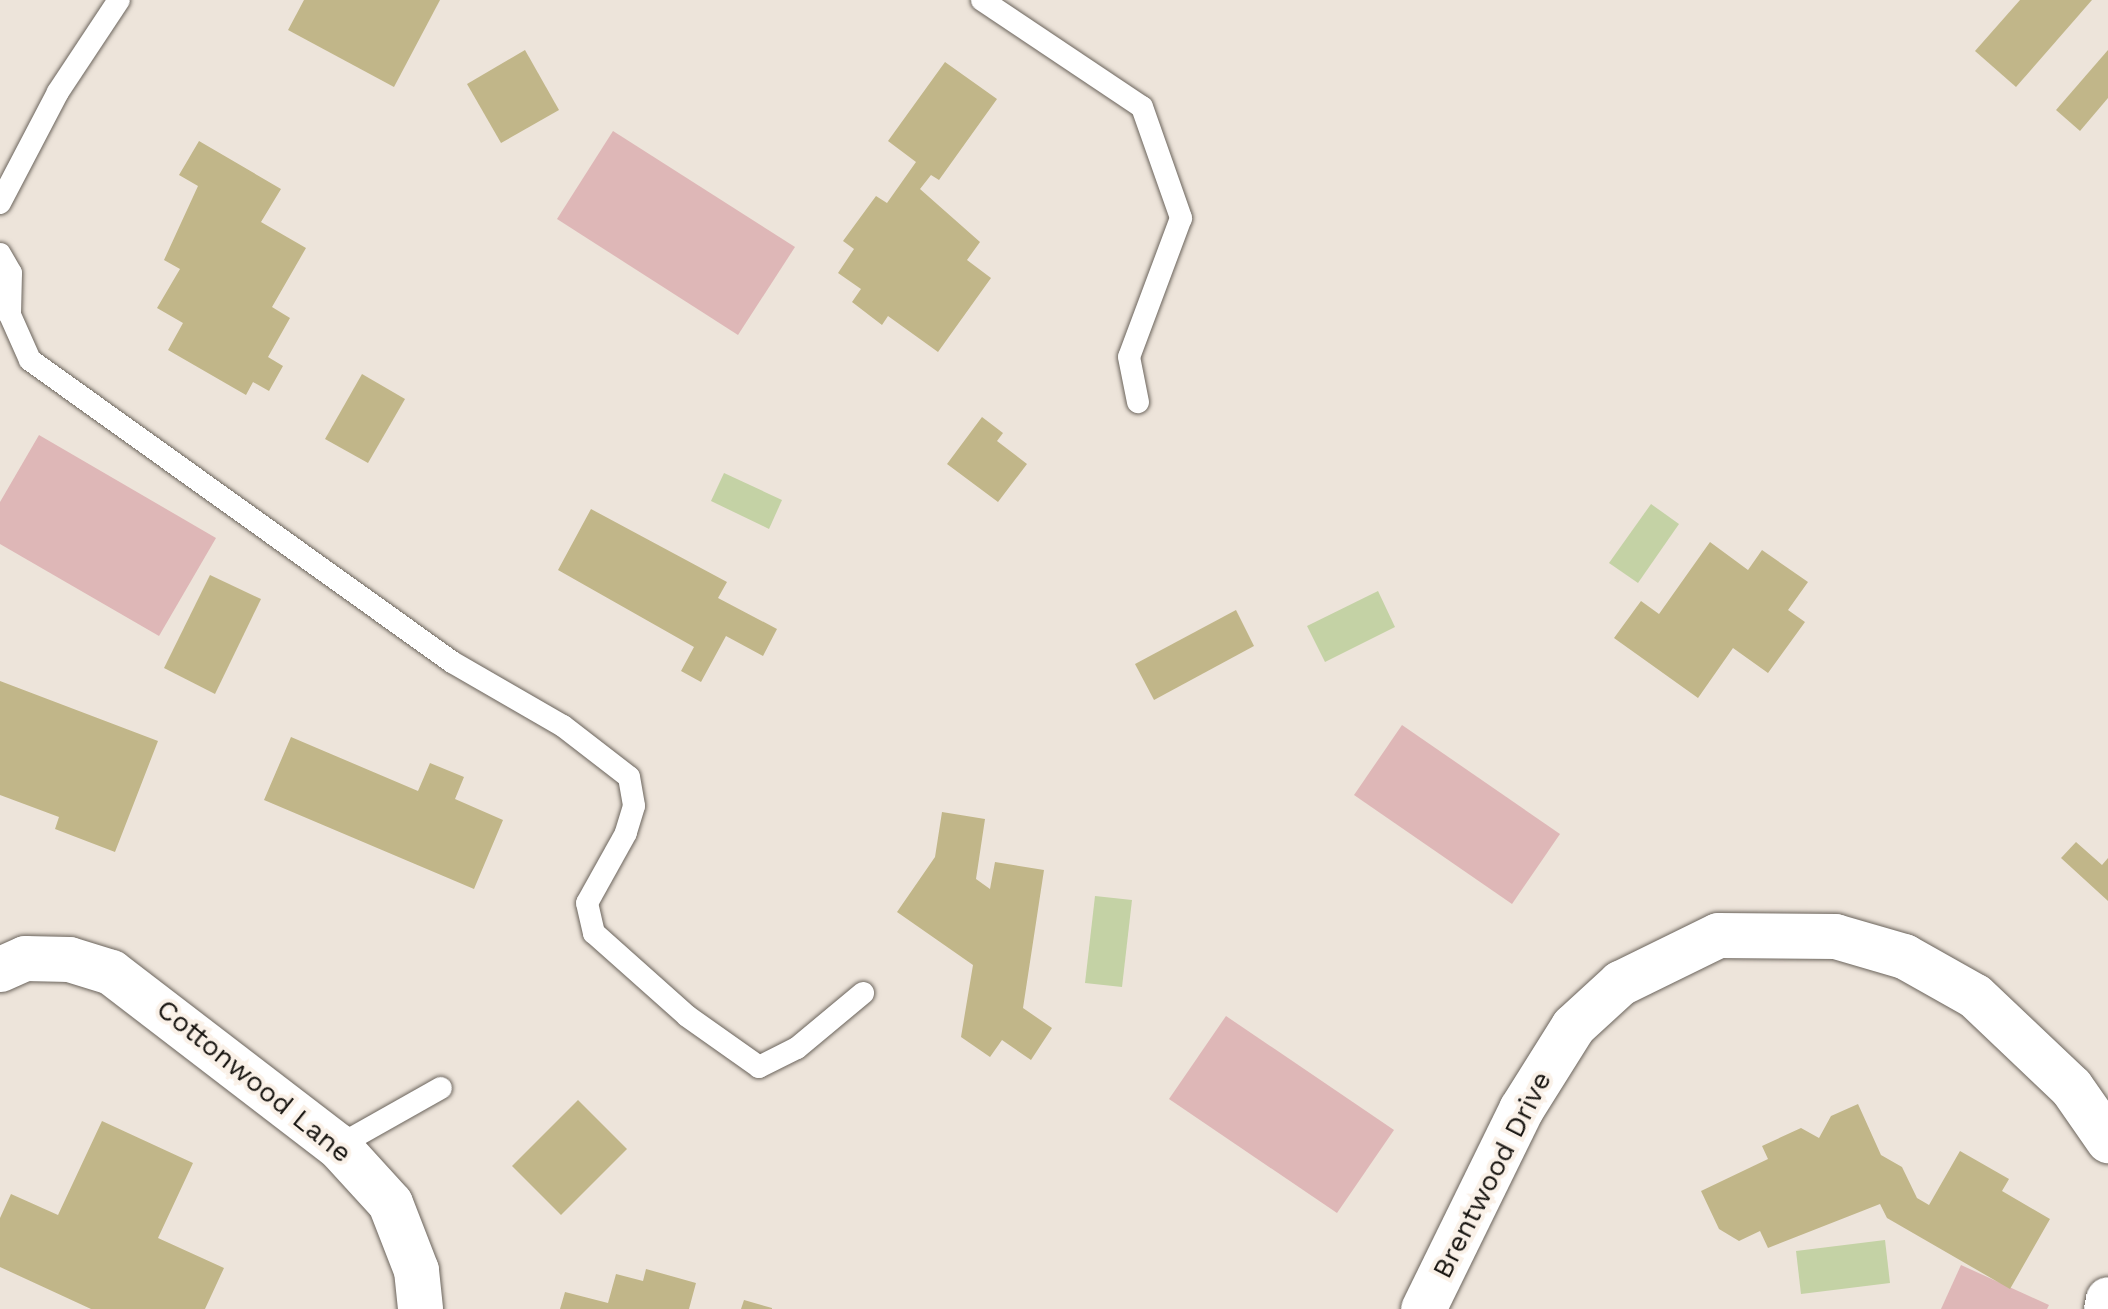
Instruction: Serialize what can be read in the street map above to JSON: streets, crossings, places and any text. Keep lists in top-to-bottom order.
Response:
{
  "streets": {
    "street": ["Cottonwood Lane", "Brentwood Drive"]
  }
}
